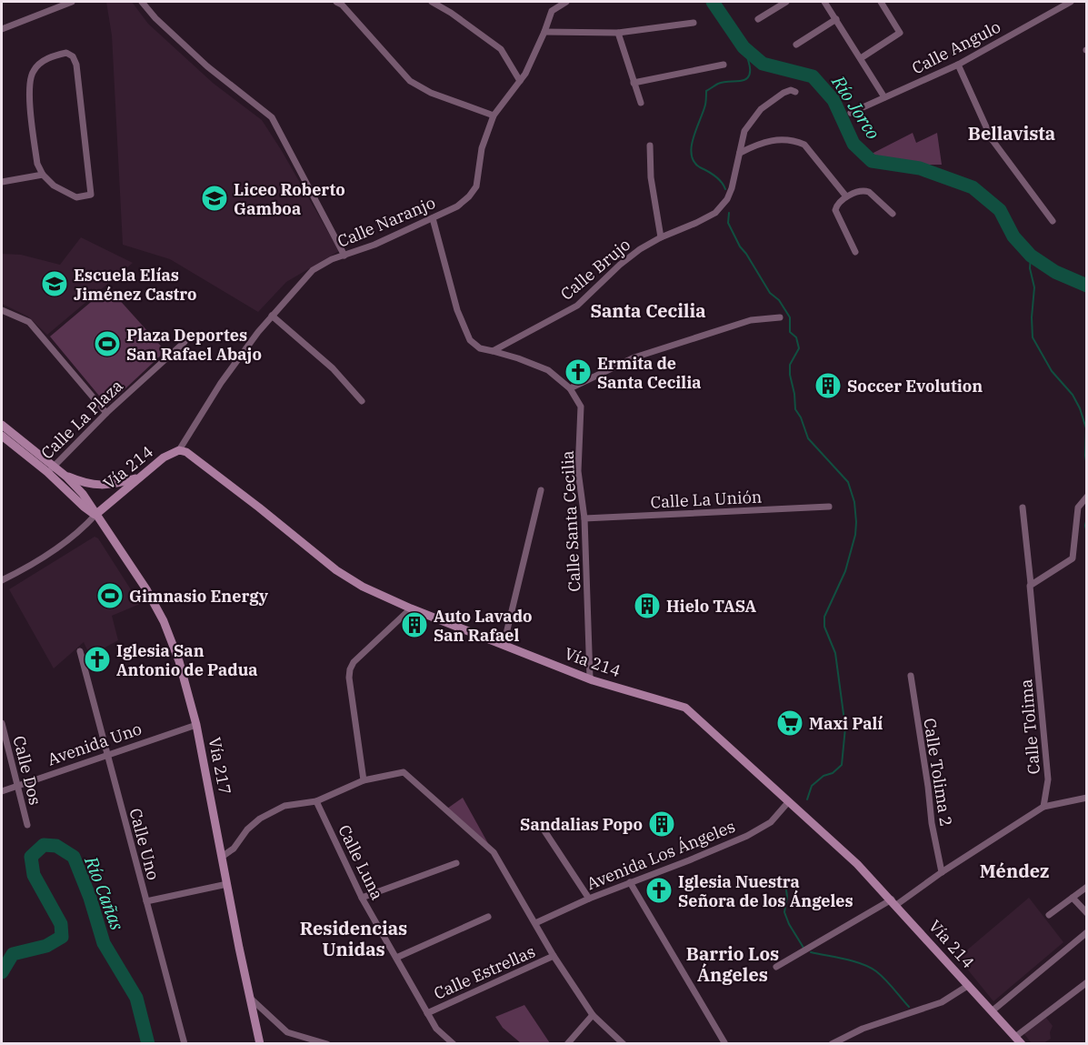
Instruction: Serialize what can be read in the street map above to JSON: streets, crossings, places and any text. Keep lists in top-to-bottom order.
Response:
{
  "streets": {
    "main road": ["Vía 214", "Vía 217"],
    "street": [
      "Calle Angulo",
      "Calle Naranjo",
      "Calle Brujo",
      "Calle La Plaza",
      "Calle La Unión",
      "Calle Santa Cecilia",
      "Calle Tolima",
      "Avenida Uno",
      "Calle Dos",
      "Calle Tolima 2",
      "Calle Uno",
      "Avenida Los Ángeles",
      "Calle Luna",
      "Calle Estrellas"
    ]
  },
  "crossings": [
    ["Calle Naranjo", "Vía 214"],
    ["Calle Brujo", "Calle Santa Cecilia"],
    ["Calle La Plaza", "Vía 214"],
    ["Vía 214", "Calle Santa Cecilia"],
    ["Vía 214", "Vía 217"],
    ["Vía 214", "Avenida Los Ángeles"],
    ["Calle La Unión", "Calle Santa Cecilia"],
    ["Avenida Uno", "Vía 217"],
    ["Avenida Uno", "Calle Dos"],
    ["Avenida Uno", "Calle Uno"],
    ["Calle Luna", "Calle Estrellas"]
  ],
  "districts": [
    "Bellavista",
    "Santa Cecilia",
    "Méndez",
    "Residencias Unidas",
    "Barrio Los Ángeles"
  ],
  "water": ["Río Jorco", "Río Cañas"],
  "places": {
    "school or university": ["Liceo Roberto Gamboa", "Escuela Elías Jiménez Castro"],
    "sports": ["Plaza Deportes San Rafael Abajo", "Gimnasio Energy"],
    "church": ["Ermita de Santa Cecilia", "Iglesia San Antonio de Padua", "Iglesia Nuestra Señora de los Ángeles"],
    "building": [
      "Soccer Evolution",
      "Hielo TASA",
      "Auto Lavado San Rafael",
      "Sandalias Popo"
    ],
    "supermarket": ["Maxi Palí"]
  }
}
